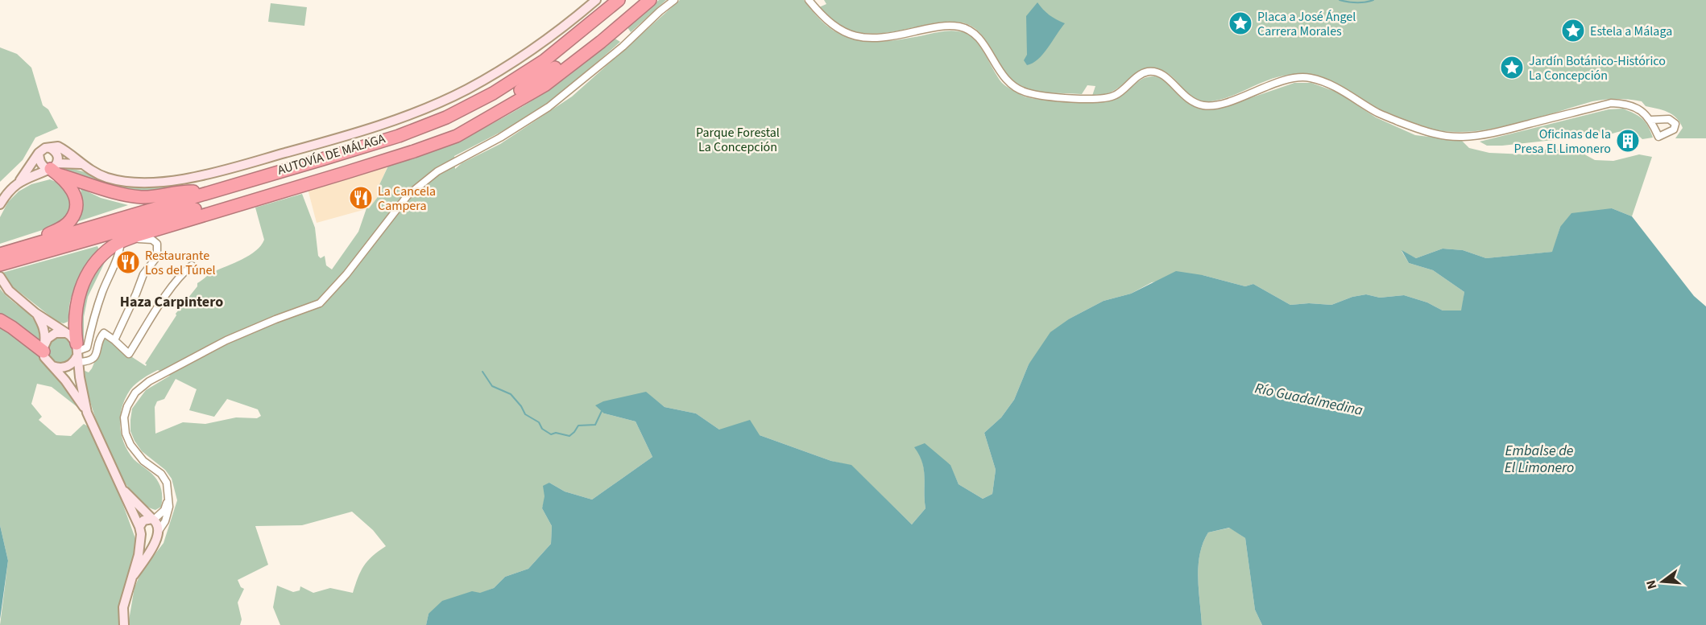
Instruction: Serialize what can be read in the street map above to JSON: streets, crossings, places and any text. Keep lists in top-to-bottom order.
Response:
{
  "streets": {
    "highway": ["AUTOVÍA DE MÁLAGA"]
  },
  "districts": ["Haza Carpintero"],
  "water": ["Río Guadalmedina", "Embalse de El Limonero"],
  "parks": ["Parque Forestal La Concepción"],
  "places": {
    "place": ["Placa a José Ángel Carrera Morales", "Estela a Málaga", "Jardín Botánico-Histórico La Concepción"],
    "building": ["Oficinas de la Presa El Limonero"],
    "restaurant": ["La Cancela Campera", "Restaurante Los del Túnel"]
  },
  "north": "left"
}
